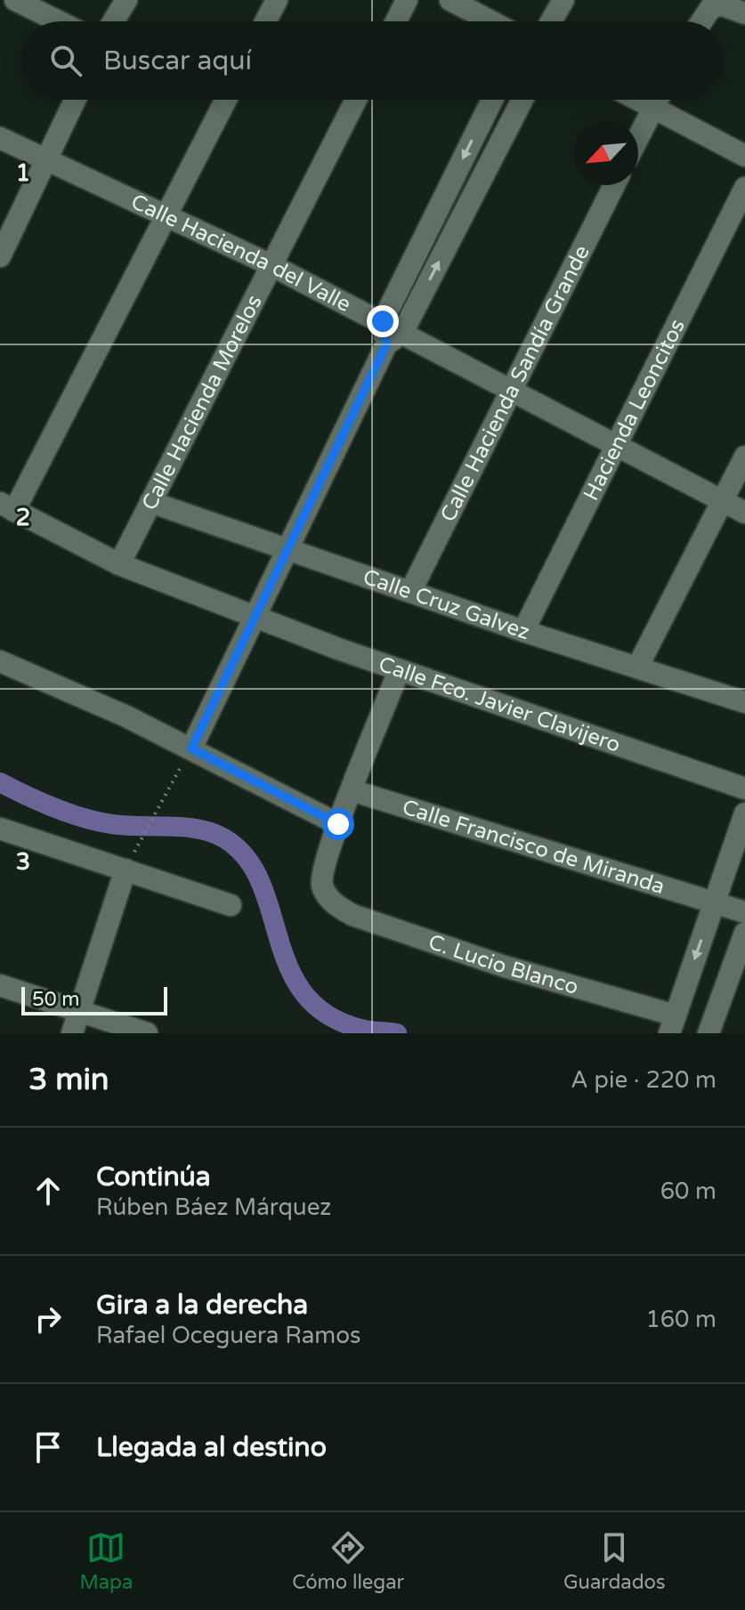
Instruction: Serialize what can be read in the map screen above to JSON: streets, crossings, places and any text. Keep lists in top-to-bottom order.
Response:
{
  "streets": {
    "street": [
      "Calle Hacienda del Valle",
      "Calle Hacienda Sandía Grande",
      "Calle Hacienda Morelos",
      "Hacienda Leoncitos",
      "Calle Cruz Galvez",
      "Calle Fco. Javier Clavijero",
      "Calle Francisco de Miranda",
      "C. Lucio Blanco"
    ]
  },
  "crossings": [
    ["Calle Hacienda del Valle", "Calle Hacienda Sandía Grande"],
    ["Calle Hacienda del Valle", "Calle Hacienda Morelos"],
    ["Calle Hacienda del Valle", "Hacienda Leoncitos"],
    ["Calle Hacienda Sandía Grande", "Calle Cruz Galvez"],
    ["Calle Hacienda Morelos", "Calle Cruz Galvez"],
    ["Hacienda Leoncitos", "Calle Cruz Galvez"]
  ],
  "scale_bar": "50 m",
  "north": "bottom left",
  "page": {
    "search": "Buscar aquí",
    "scale": "50 m",
    "heading": ["3 min", "A pie · 220 m"],
    "list": [
      ["Continúa", "Rúben Báez Márquez", "60 m"],
      ["Gira a la derecha", "Rafael Oceguera Ramos", "160 m"],
      "Llegada al destino"
    ],
    "nav": ["Mapa", "Cómo llegar", "Guardados"]
  },
  "grid": {
    "rows": ["1", "2", "3"]
  }
}
